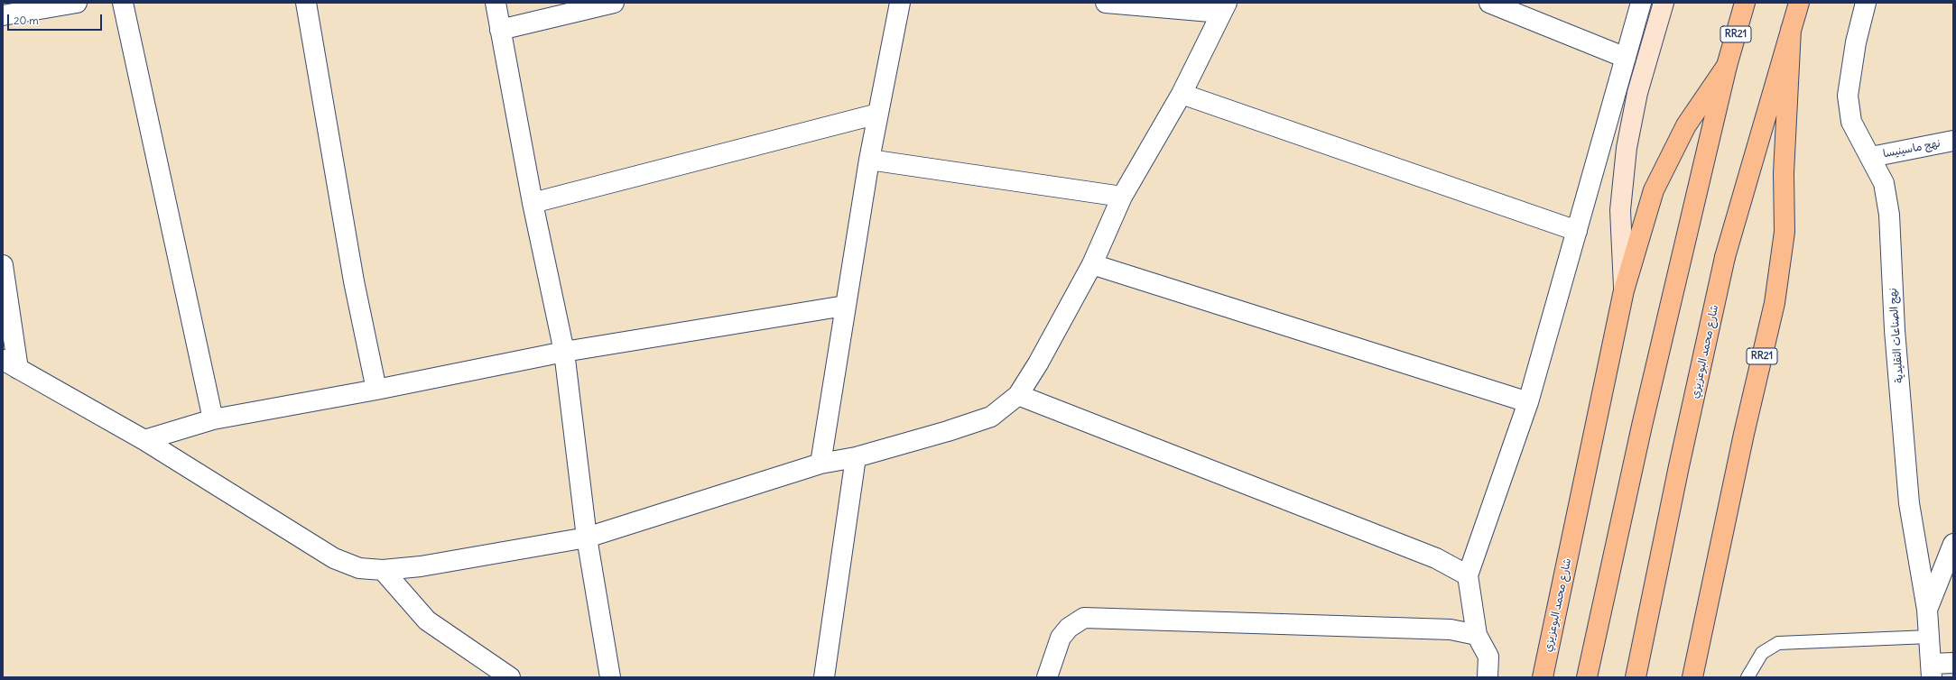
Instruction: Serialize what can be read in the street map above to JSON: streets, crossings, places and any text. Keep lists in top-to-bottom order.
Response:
{
  "streets": {
    "highway": ["RR21", "شارع محمد البوعزيزي"],
    "street": ["نهج ماسينيسا", "نهج الصناعات التقليدية"]
  },
  "crossings": [
    ["نهج ماسينيسا", "نهج الصناعات التقليدية"]
  ],
  "scale_bar": "20 m"
}
